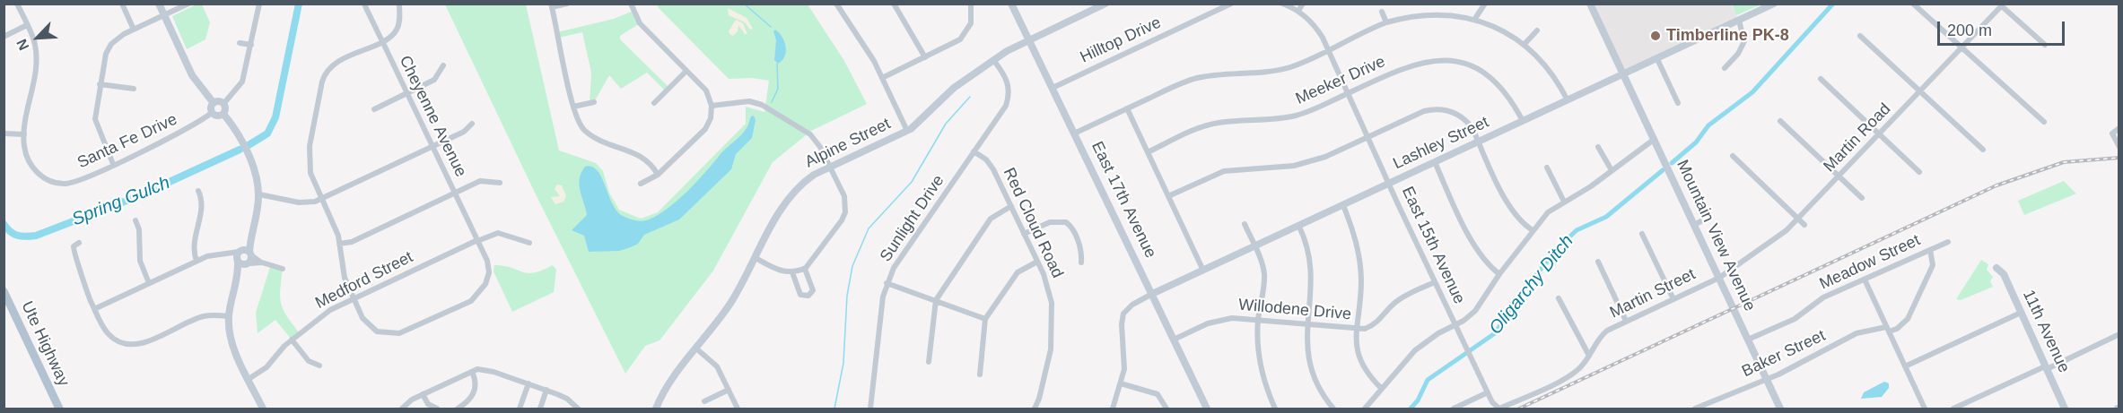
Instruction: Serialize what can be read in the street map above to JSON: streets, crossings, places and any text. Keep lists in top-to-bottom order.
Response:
{
  "streets": {
    "main road": ["Ute Highway"],
    "street": [
      "Hilltop Drive",
      "Meeker Drive",
      "Cheyenne Avenue",
      "Martin Road",
      "Santa Fe Drive",
      "Alpine Street",
      "Lashley Street",
      "East 17th Avenue",
      "Sunlight Drive",
      "Red Cloud Road",
      "Mountain View Avenue",
      "East 15th Avenue",
      "Meadow Street",
      "Medford Street",
      "Martin Street",
      "Willodene Drive",
      "11th Avenue",
      "Baker Street"
    ]
  },
  "crossings": [
    ["Hilltop Drive", "East 17th Avenue"],
    ["Meeker Drive", "Lashley Street"],
    ["Meeker Drive", "East 15th Avenue"],
    ["Cheyenne Avenue", "Medford Street"],
    ["Martin Road", "Mountain View Avenue"],
    ["Martin Road", "Martin Street"],
    ["Alpine Street", "East 17th Avenue"],
    ["Alpine Street", "Sunlight Drive"],
    ["Lashley Street", "East 17th Avenue"],
    ["Lashley Street", "Mountain View Avenue"],
    ["Lashley Street", "East 15th Avenue"],
    ["East 17th Avenue", "Willodene Drive"],
    ["Sunlight Drive", "Red Cloud Road"],
    ["Mountain View Avenue", "Meadow Street"],
    ["Mountain View Avenue", "Martin Street"],
    ["Mountain View Avenue", "Baker Street"],
    ["East 15th Avenue", "Martin Street"],
    ["East 15th Avenue", "Willodene Drive"]
  ],
  "water": ["Spring Gulch", "Oligarchy Ditch"],
  "places": ["Timberline PK-8"],
  "scale_bar": "200 m",
  "north": "bottom left"
}
